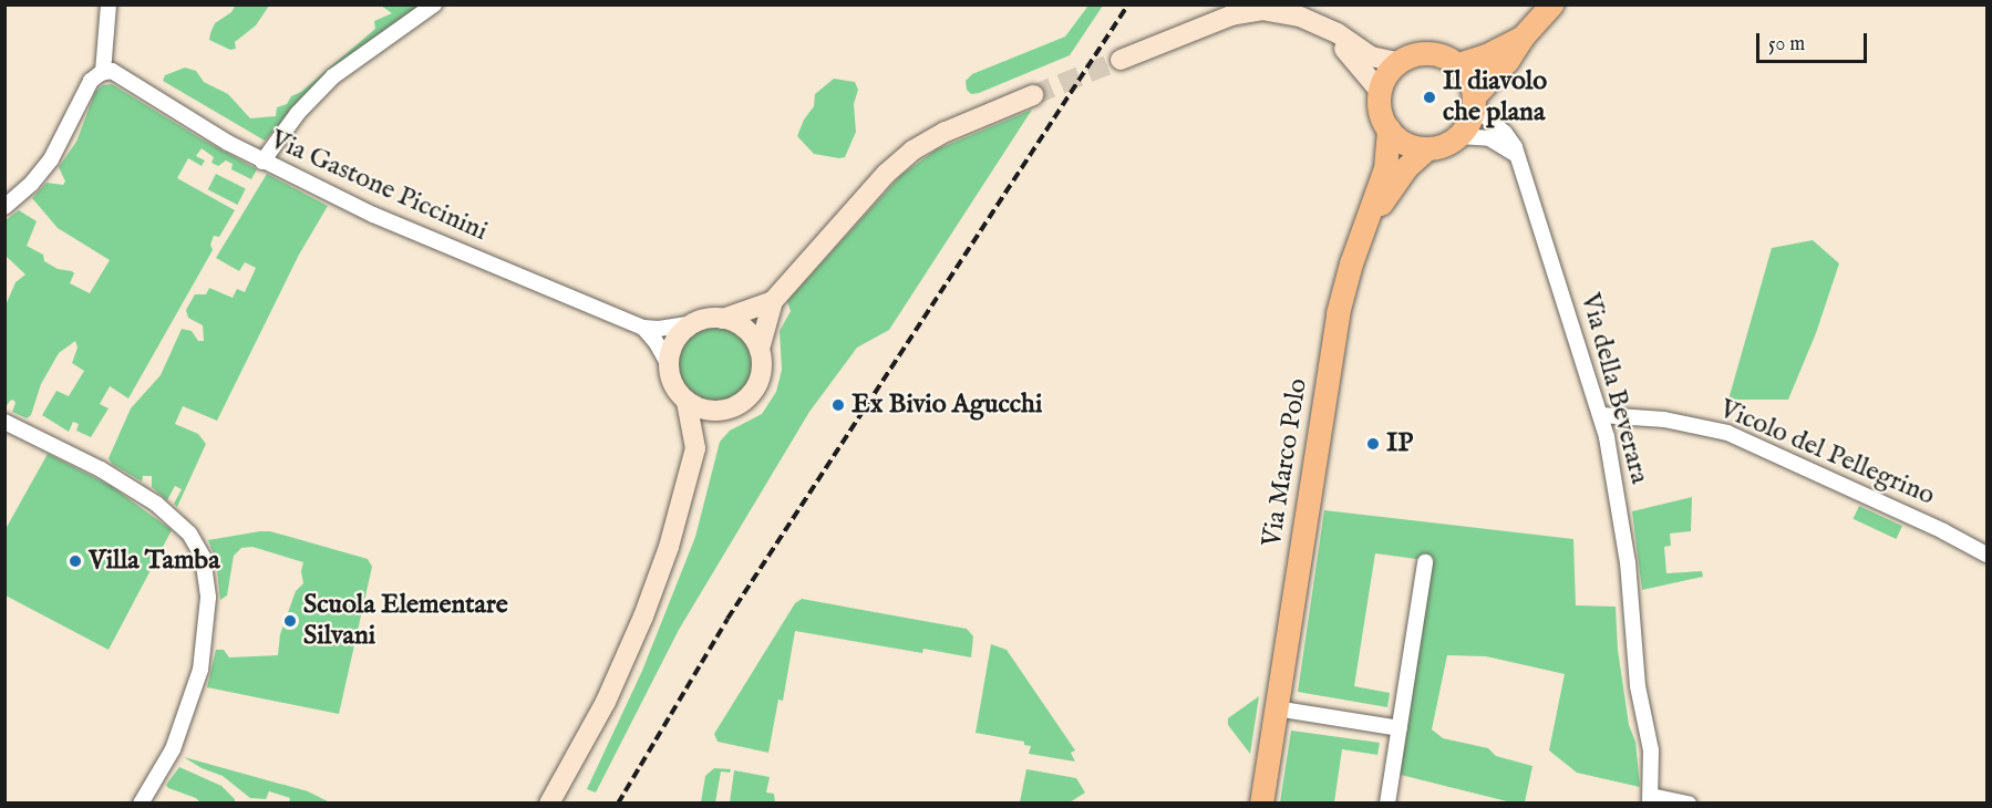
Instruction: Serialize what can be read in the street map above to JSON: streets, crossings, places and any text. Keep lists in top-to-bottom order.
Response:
{
  "streets": {
    "main road": ["Via Marco Polo"],
    "street": ["Via Gastone Piccinini", "Via della Beverara", "Vicolo del Pellegrino"]
  },
  "crossings": [
    ["Via della Beverara", "Vicolo del Pellegrino"],
    ["Via della Beverara", "Via Marco Polo"]
  ],
  "places": [
    "Il diavolo che plana",
    "Ex Bivio Agucchi",
    "IP",
    "Villa Tamba",
    "Scuola Elementare Silvani"
  ],
  "scale_bar": "50 m"
}
